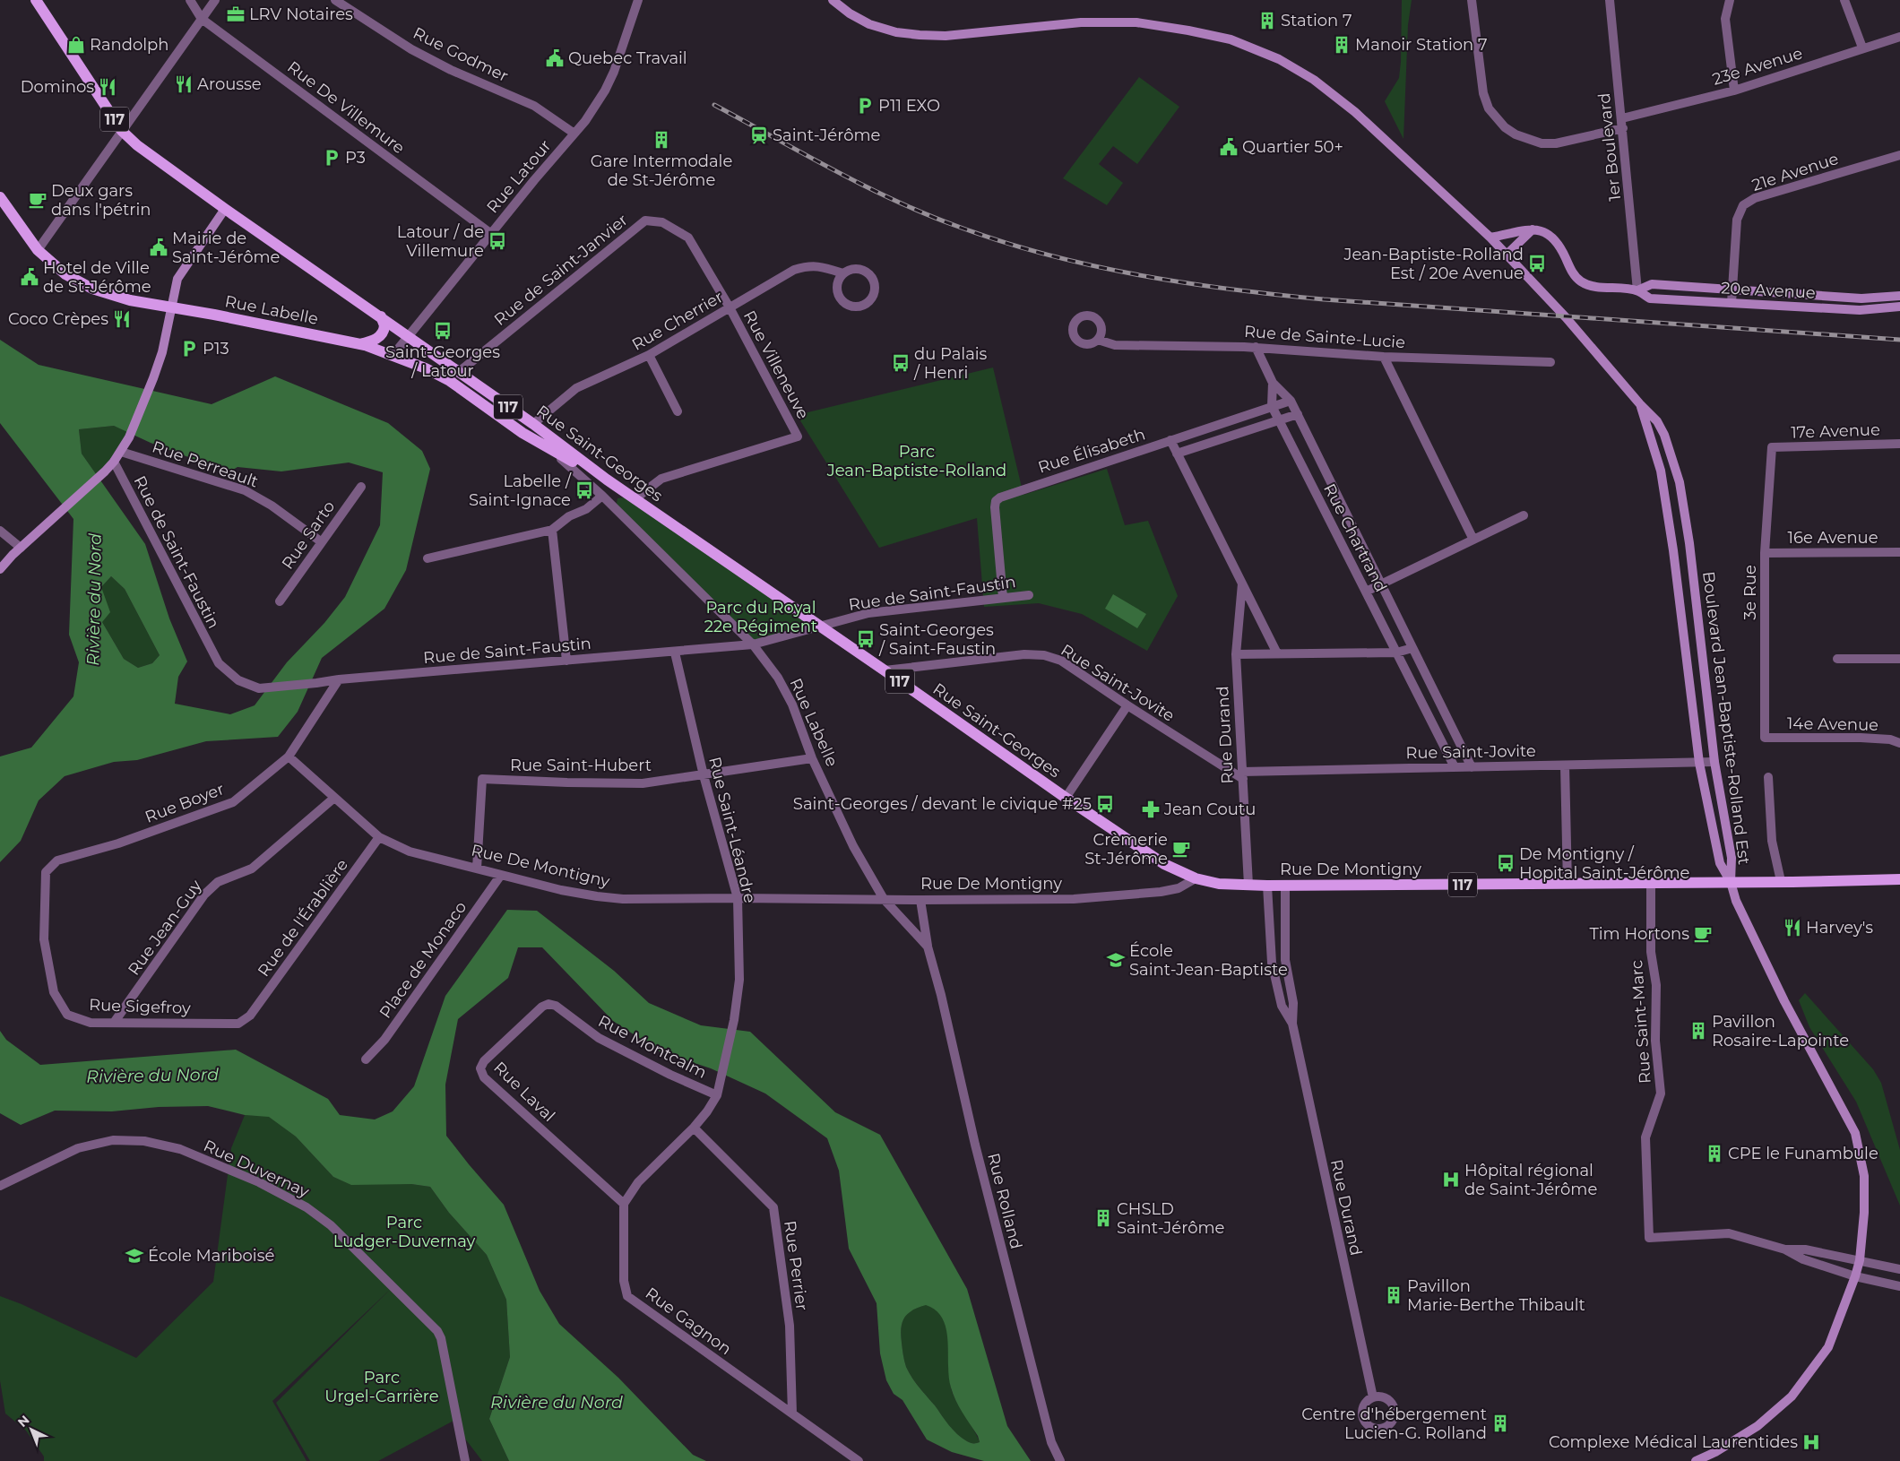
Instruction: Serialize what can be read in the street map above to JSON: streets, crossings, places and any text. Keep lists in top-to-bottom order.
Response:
{
  "streets": {
    "main road": [
      "117",
      "Rue Labelle",
      "Rue Saint-Georges",
      "Rue De Montigny"
    ],
    "street": [
      "Rue Godmer",
      "23e Avenue",
      "Rue De Villemure",
      "1er Boulevard",
      "21e Avenue",
      "Rue Latour",
      "Rue de Saint-Janvier",
      "20e Avenue",
      "Rue Cherrier",
      "Rue de Sainte-Lucie",
      "Rue Villeneuve",
      "17e Avenue",
      "Rue Élisabeth",
      "Rue Perreault",
      "Rue Sarto",
      "Rue Chartrand",
      "16e Avenue",
      "Rue de Saint-Faustin",
      "3e Rue",
      "Rue Saint-Jovite",
      "Boulevard Jean-Baptiste-Rolland Est",
      "14e Avenue",
      "Rue Durand",
      "Rue Saint-Hubert",
      "Rue Boyer",
      "Rue Saint-Léandre",
      "Rue de l'Érablière",
      "Rue Jean-Guy",
      "Place de Monaco",
      "Rue Sigefroy",
      "Rue Saint-Marc",
      "Rue Montcalm",
      "Rue Laval",
      "Rue Duvernay",
      "Rue Rolland",
      "Rue Perrier",
      "Rue Gagnon"
    ]
  },
  "crossings": [
    ["Rue Godmer", "Rue Latour"],
    ["23e Avenue", "1er Boulevard"],
    ["Rue De Villemure", "Rue Latour"],
    ["117", "Boulevard Jean-Baptiste-Rolland Est"],
    ["117", "Rue De Montigny"],
    ["1er Boulevard", "20e Avenue"],
    ["21e Avenue", "20e Avenue"],
    ["Rue Latour", "Rue Labelle"],
    ["Rue Latour", "Rue Saint-Georges"],
    ["Rue de Saint-Janvier", "Rue Villeneuve"],
    ["Rue de Saint-Janvier", "Rue Saint-Georges"],
    ["Rue Labelle", "Rue Saint-Georges"],
    ["Rue Labelle", "Rue de Saint-Faustin"],
    ["Rue Labelle", "Rue Saint-Hubert"],
    ["Rue Labelle", "Rue De Montigny"],
    ["Rue Labelle", "Rue Rolland"],
    ["Rue Cherrier", "Rue Villeneuve"],
    ["Rue Cherrier", "Rue Saint-Georges"],
    ["Rue de Sainte-Lucie", "Rue Chartrand"],
    ["Rue Villeneuve", "Rue Saint-Georges"],
    ["17e Avenue", "3e Rue"],
    ["Rue Élisabeth", "Rue Chartrand"],
    ["Rue Élisabeth", "Rue de Saint-Faustin"],
    ["Rue Saint-Georges", "Rue de Saint-Faustin"],
    ["Rue Saint-Georges", "Rue Saint-Jovite"],
    ["Rue Saint-Georges", "Rue De Montigny"],
    ["Rue Perreault", "Rue Sarto"],
    ["Rue Chartrand", "Rue Saint-Jovite"],
    ["16e Avenue", "3e Rue"],
    ["Rue de Saint-Faustin", "Rue Boyer"],
    ["Rue de Saint-Faustin", "Rue Saint-Léandre"],
    ["3e Rue", "14e Avenue"],
    ["Rue Saint-Jovite", "Boulevard Jean-Baptiste-Rolland Est"],
    ["Rue Saint-Jovite", "Rue Durand"],
    ["Boulevard Jean-Baptiste-Rolland Est", "Rue De Montigny"],
    ["Rue Durand", "Rue De Montigny"],
    ["Rue Saint-Hubert", "Rue Saint-Léandre"],
    ["Rue Saint-Hubert", "Rue De Montigny"],
    ["Rue Boyer", "Rue De Montigny"],
    ["Rue Boyer", "Rue Sigefroy"],
    ["Rue Saint-Léandre", "Rue De Montigny"],
    ["Rue Saint-Léandre", "Rue Montcalm"],
    ["Rue De Montigny", "Rue de l'Érablière"],
    ["Rue De Montigny", "Rue Jean-Guy"],
    ["Rue De Montigny", "Place de Monaco"],
    ["Rue De Montigny", "Rue Saint-Marc"],
    ["Rue De Montigny", "Rue Rolland"],
    ["Rue de l'Érablière", "Rue Sigefroy"],
    ["Rue Jean-Guy", "Rue Sigefroy"],
    ["Rue Montcalm", "Rue Laval"],
    ["Rue Laval", "Rue Gagnon"],
    ["Rue Perrier", "Rue Gagnon"]
  ],
  "water": ["Rivière du Nord"],
  "parks": [
    "Parc Jean-Baptiste-Rolland",
    "Parc du Royal 22e Régiment",
    "Parc Ludger-Duvernay",
    "Parc Urgel-Carrière"
  ],
  "places": {
    "office": ["LRV Notaires"],
    "building": [
      "Station 7",
      "Manoir Station 7",
      "Gare Intermodale de St-Jérôme",
      "Pavillon Rosaire-Lapointe",
      "CPE le Funambule",
      "CHSLD Saint-Jérôme",
      "Pavillon Marie-Berthe Thibault",
      "Centre d'hébergement Lucien-G. Rolland"
    ],
    "shop": ["Randolph"],
    "public building": [
      "Quebec Travail",
      "Quartier 50+",
      "Mairie de Saint-Jérôme",
      "Hotel de Ville de St-Jérôme"
    ],
    "restaurant": [
      "Arousse",
      "Dominos",
      "Coco Crèpes",
      "Harvey's"
    ],
    "parking": ["P11 EXO", "P3", "P13"],
    "station": ["Saint-Jérôme"],
    "cafe": ["Deux gars dans l'pétrin", "Crèmerie St-Jérôme", "Tim Hortons"],
    "bus stop": [
      "Latour / de Villemure",
      "Jean-Baptiste-Rolland Est / 20e Avenue",
      "Saint-Georges / Latour",
      "du Palais / Henri",
      "Labelle / Saint-Ignace",
      "Saint-Georges / Saint-Faustin",
      "Saint-Georges / devant le civique #25",
      "De Montigny / Hopital Saint-Jérôme"
    ],
    "pharmacy": ["Jean Coutu"],
    "school or university": ["École Saint-Jean-Baptiste", "École Mariboisé"],
    "hospital": ["Hôpital régional de Saint-Jérôme", "Complexe Médical Laurentides"]
  },
  "north": "top left"
}
